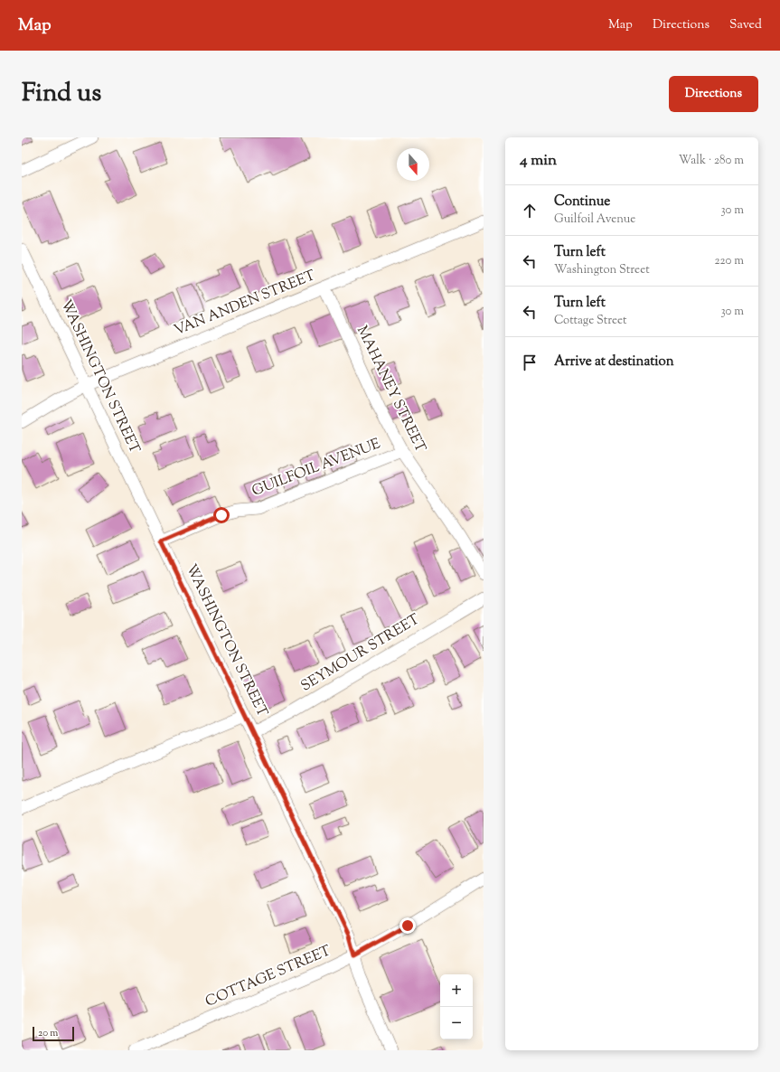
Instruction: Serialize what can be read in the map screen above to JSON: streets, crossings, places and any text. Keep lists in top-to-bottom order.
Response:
{
  "streets": {
    "street": [
      "VAN ANDEN STREET",
      "WASHINGTON STREET",
      "MAHANEY STREET",
      "GUILFOIL AVENUE",
      "SEYMOUR STREET",
      "COTTAGE STREET"
    ]
  },
  "crossings": [
    ["VAN ANDEN STREET", "WASHINGTON STREET"],
    ["VAN ANDEN STREET", "MAHANEY STREET"],
    ["WASHINGTON STREET", "GUILFOIL AVENUE"],
    ["WASHINGTON STREET", "SEYMOUR STREET"],
    ["WASHINGTON STREET", "COTTAGE STREET"],
    ["MAHANEY STREET", "GUILFOIL AVENUE"]
  ],
  "scale_bar": "20 m",
  "north": "bottom",
  "page": {
    "header": "Map",
    "nav": ["Map", "Directions", "Saved"],
    "title": "Find us",
    "buttons": "Directions",
    "heading": ["4 min", "Walk · 280 m"],
    "list": [
      ["Continue", "Guilfoil Avenue", "30 m"],
      ["Turn left", "Washington Street", "220 m"],
      ["Turn left", "Cottage Street", "30 m"],
      "Arrive at destination"
    ],
    "map_buttons": ["+", "−"],
    "scale": "20 m"
  }
}
